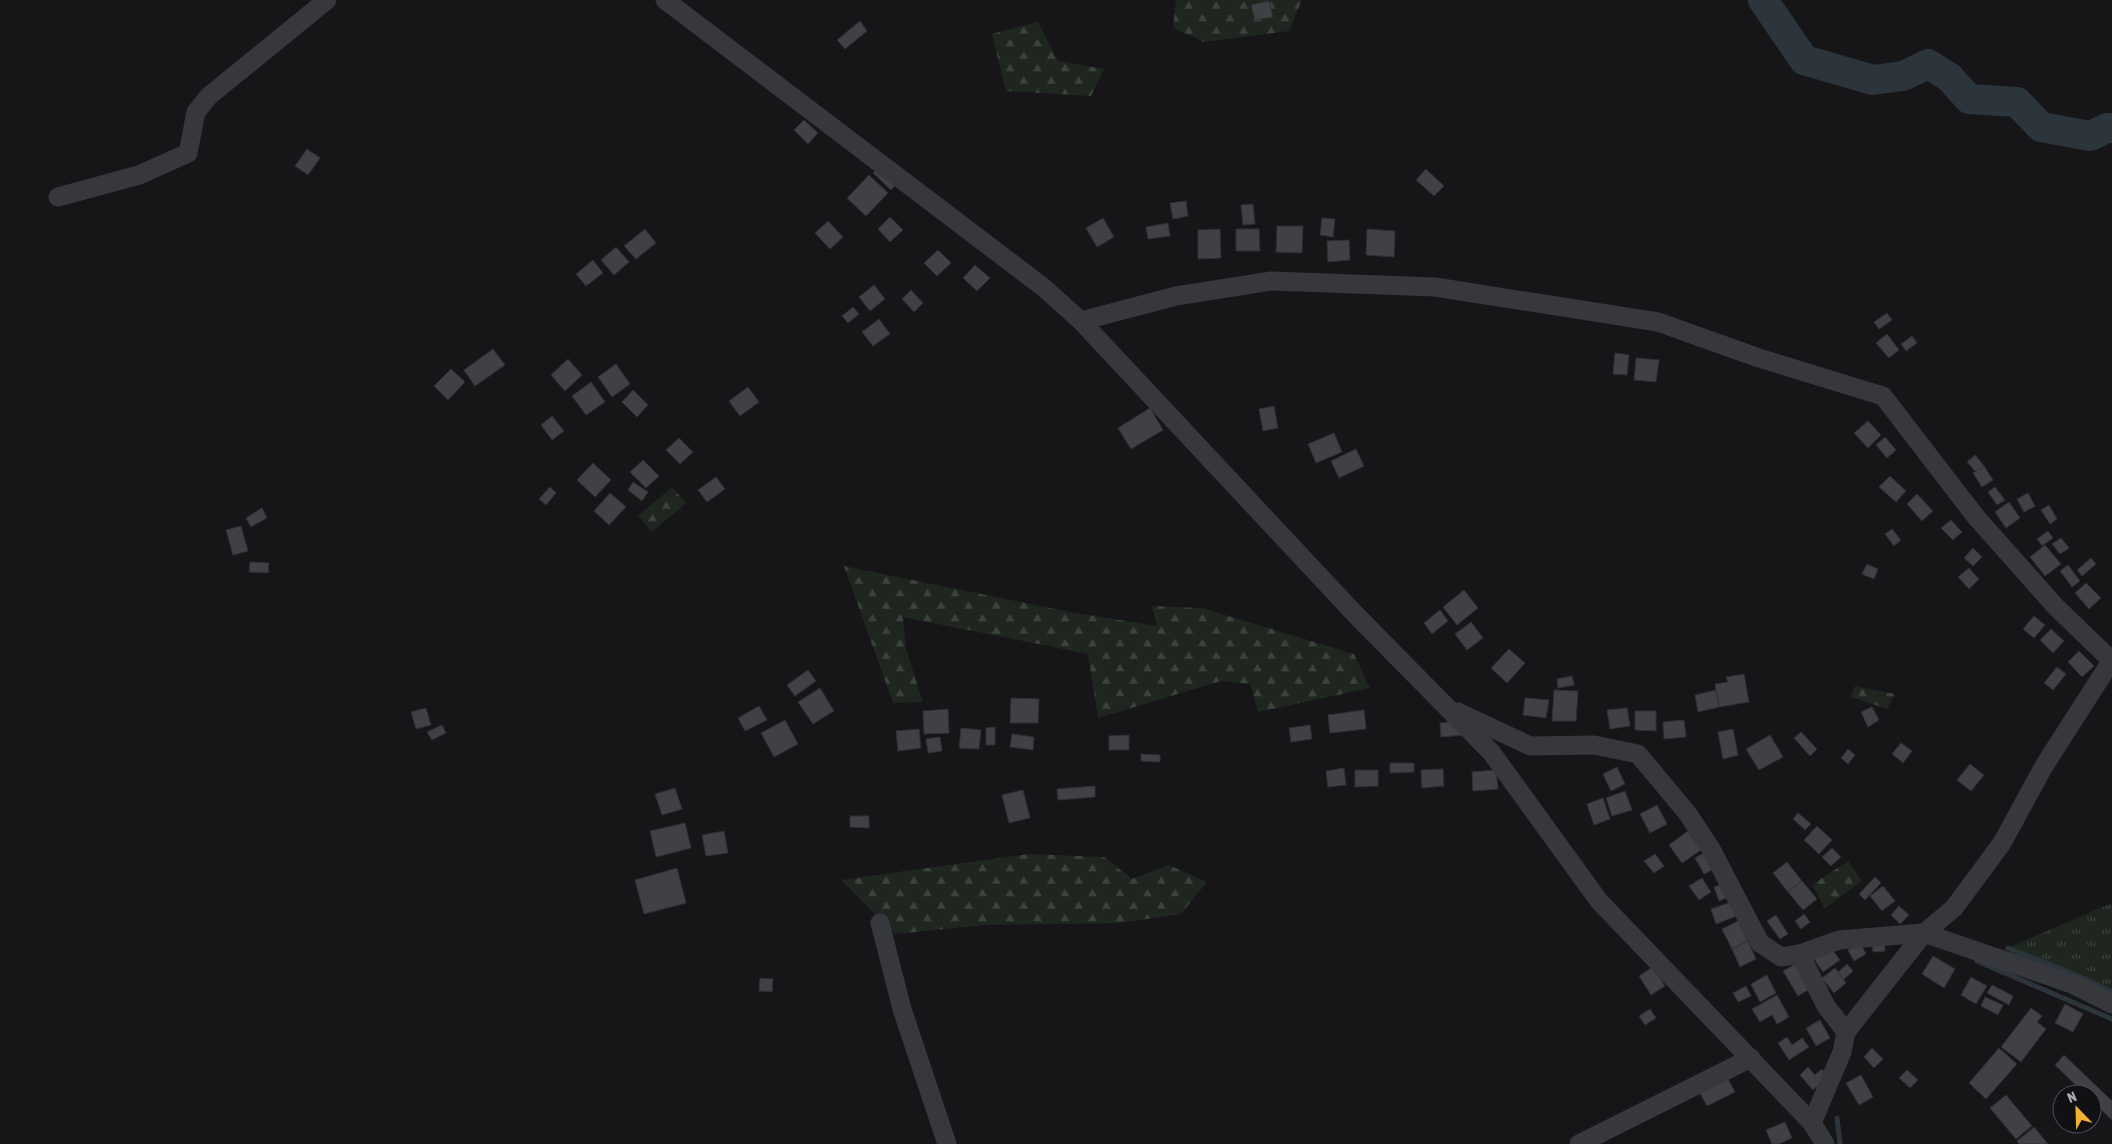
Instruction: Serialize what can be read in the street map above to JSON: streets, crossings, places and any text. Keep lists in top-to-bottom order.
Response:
{
  "north": "top left"
}
